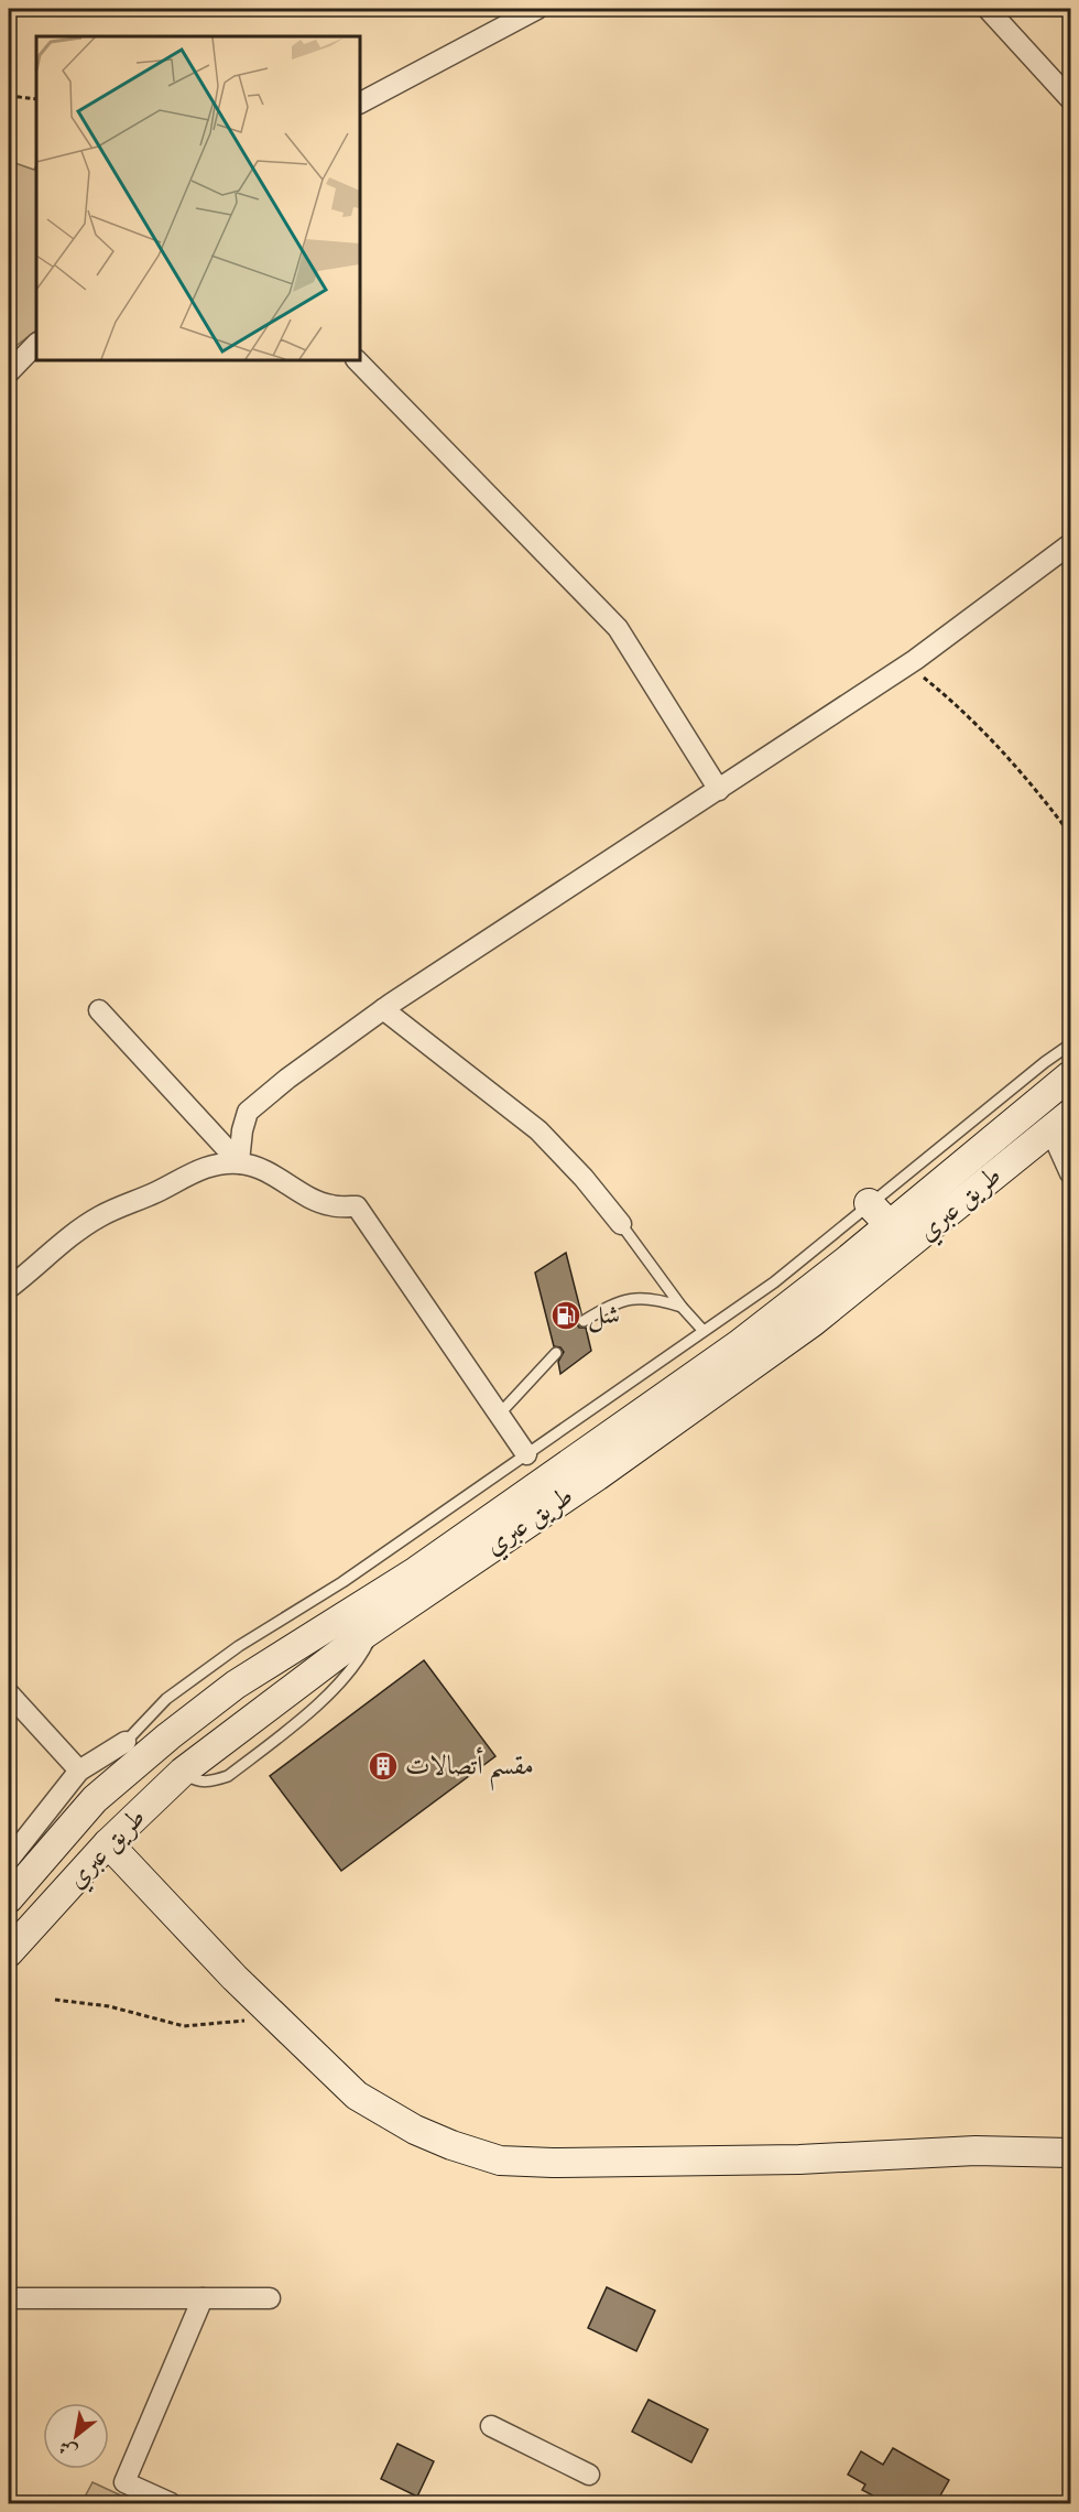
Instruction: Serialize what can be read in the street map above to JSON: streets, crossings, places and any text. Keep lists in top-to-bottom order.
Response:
{
  "streets": {
    "main road": ["طريق عبري"]
  },
  "places": {
    "fuel station": ["شل"],
    "building": ["مقسم أتصالات"]
  },
  "north": "bottom left"
}
